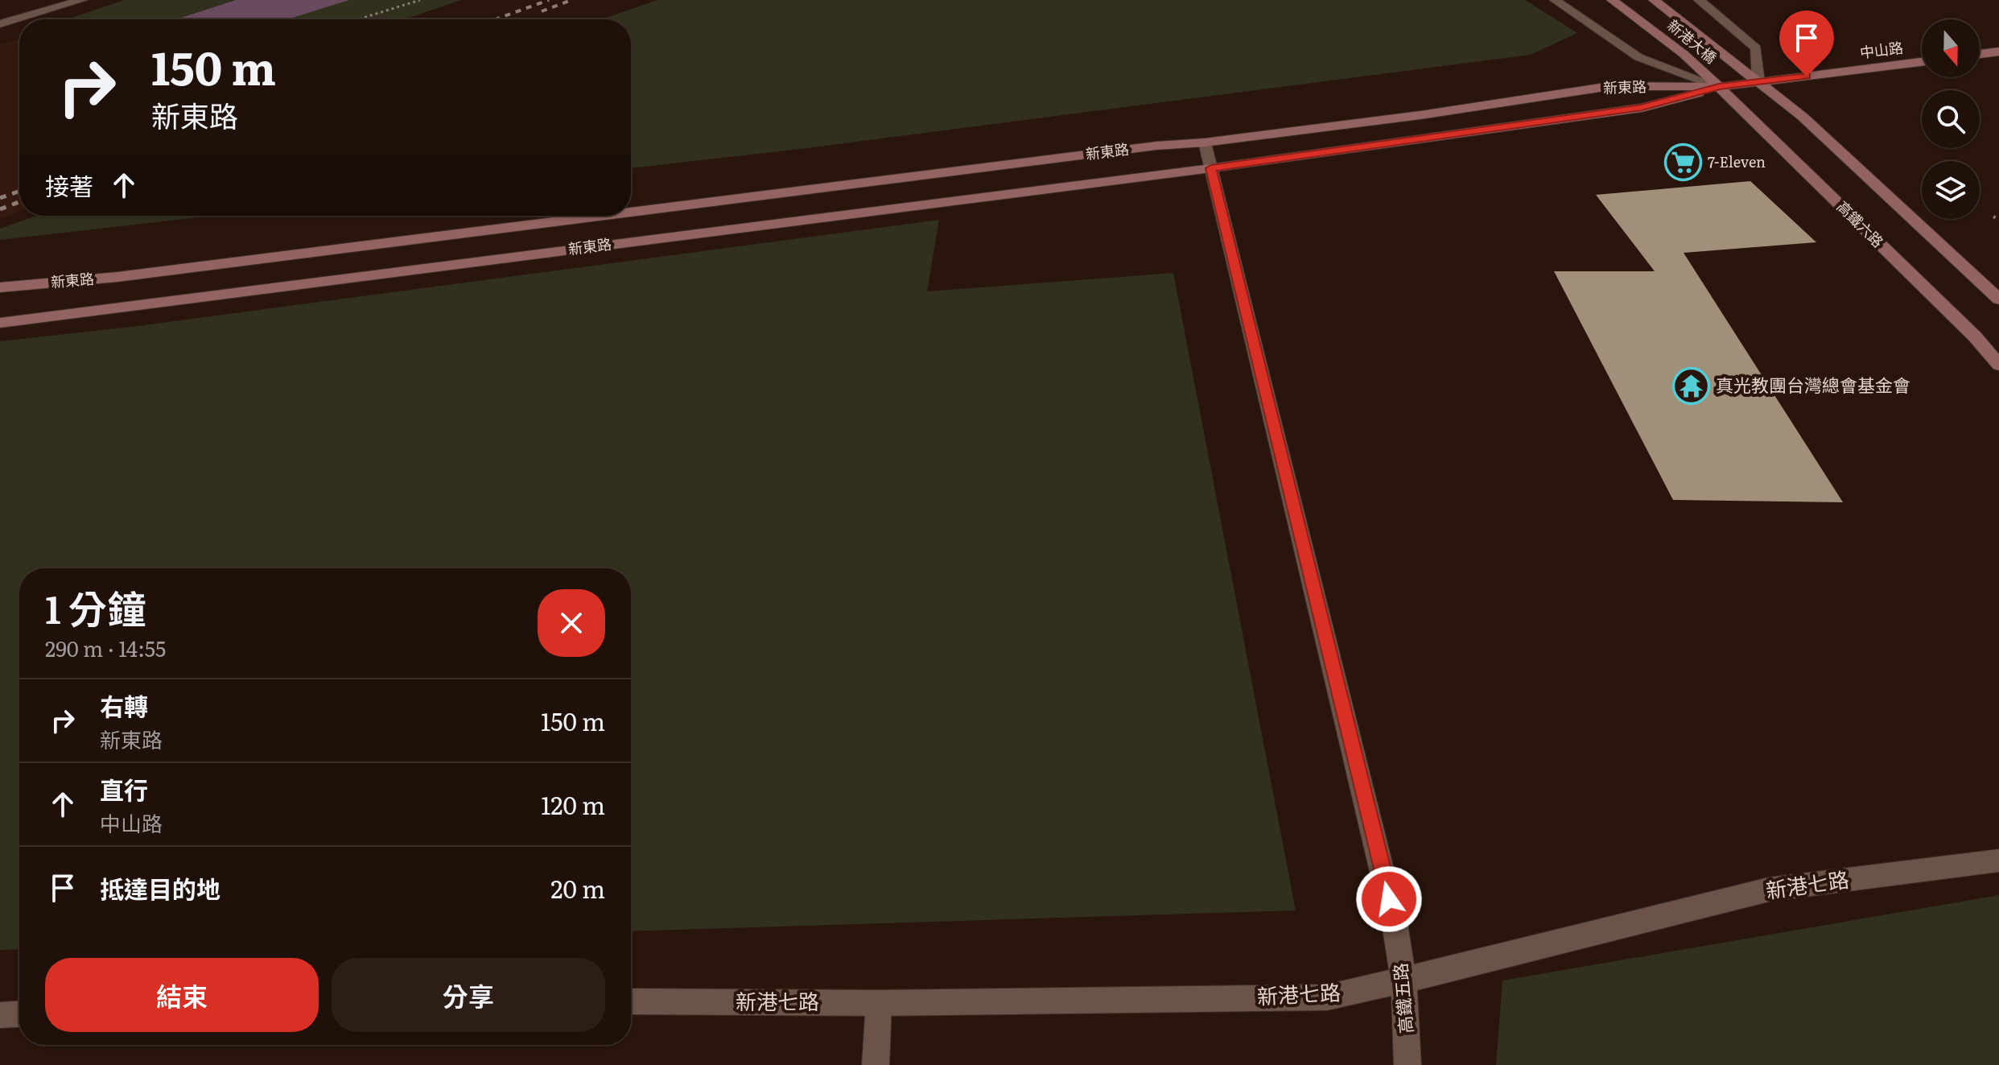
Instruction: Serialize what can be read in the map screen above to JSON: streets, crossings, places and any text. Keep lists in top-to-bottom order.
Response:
{
  "streets": {
    "main road": [
      "新港大橋",
      "中山路",
      "新東路",
      "高鐵六路"
    ],
    "street": ["新港七路", "高鐵五路"]
  },
  "crossings": [
    ["新港大橋", "中山路"],
    ["新港大橋", "新東路"],
    ["新港大橋", "高鐵六路"],
    ["中山路", "新東路"],
    ["中山路", "高鐵六路"],
    ["新東路", "高鐵六路"],
    ["新東路", "高鐵五路"],
    ["新港七路", "高鐵五路"]
  ],
  "places": {
    "supermarket": ["7-Eleven"],
    "temple": ["真光教團台灣總會基金會"]
  },
  "north": "bottom",
  "page": {
    "turn": ["150 m", "新東路"],
    "then": "接著",
    "heading": ["1 分鐘", "290 m · 14:55"],
    "list": [
      {
        "name": "右轉",
        "note": "新東路",
        "value": "150 m"
      },
      {
        "name": "直行",
        "note": "中山路",
        "value": "120 m"
      },
      {
        "name": "抵達目的地",
        "value": "20 m"
      }
    ],
    "buttons": ["結束", "分享"]
  }
}
